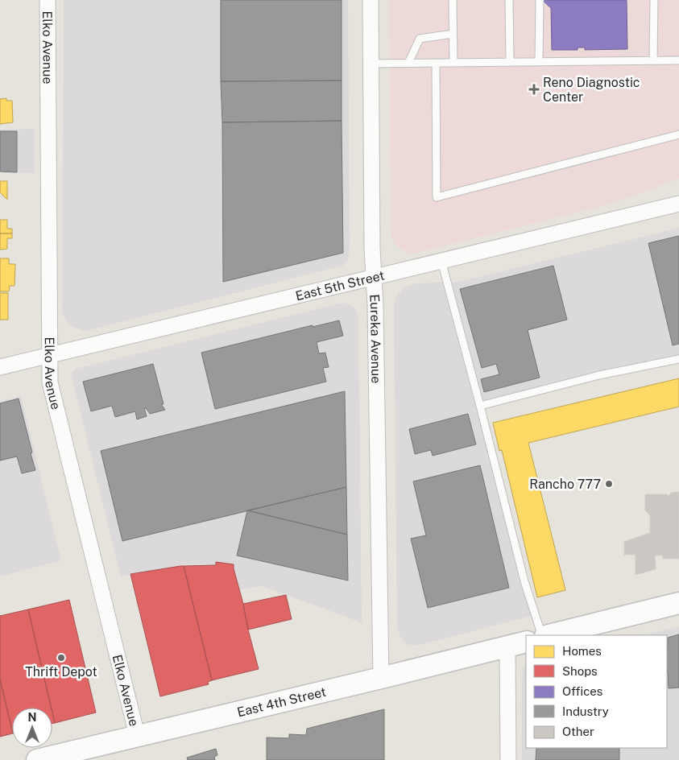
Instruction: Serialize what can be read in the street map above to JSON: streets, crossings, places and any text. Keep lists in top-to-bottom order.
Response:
{
  "streets": {
    "main road": ["East 4th Street"],
    "street": ["Elko Avenue", "East 5th Street", "Eureka Avenue"]
  },
  "crossings": [
    ["Elko Avenue", "East 5th Street"],
    ["Elko Avenue", "East 4th Street"],
    ["East 5th Street", "Eureka Avenue"],
    ["Eureka Avenue", "East 4th Street"]
  ],
  "places": {
    "health": ["Reno Diagnostic Center"],
    "other": ["Rancho 777", "Thrift Depot"]
  },
  "legend": [
    "Homes",
    "Shops",
    "Offices",
    "Industry",
    "Other"
  ],
  "north": "top"
}
